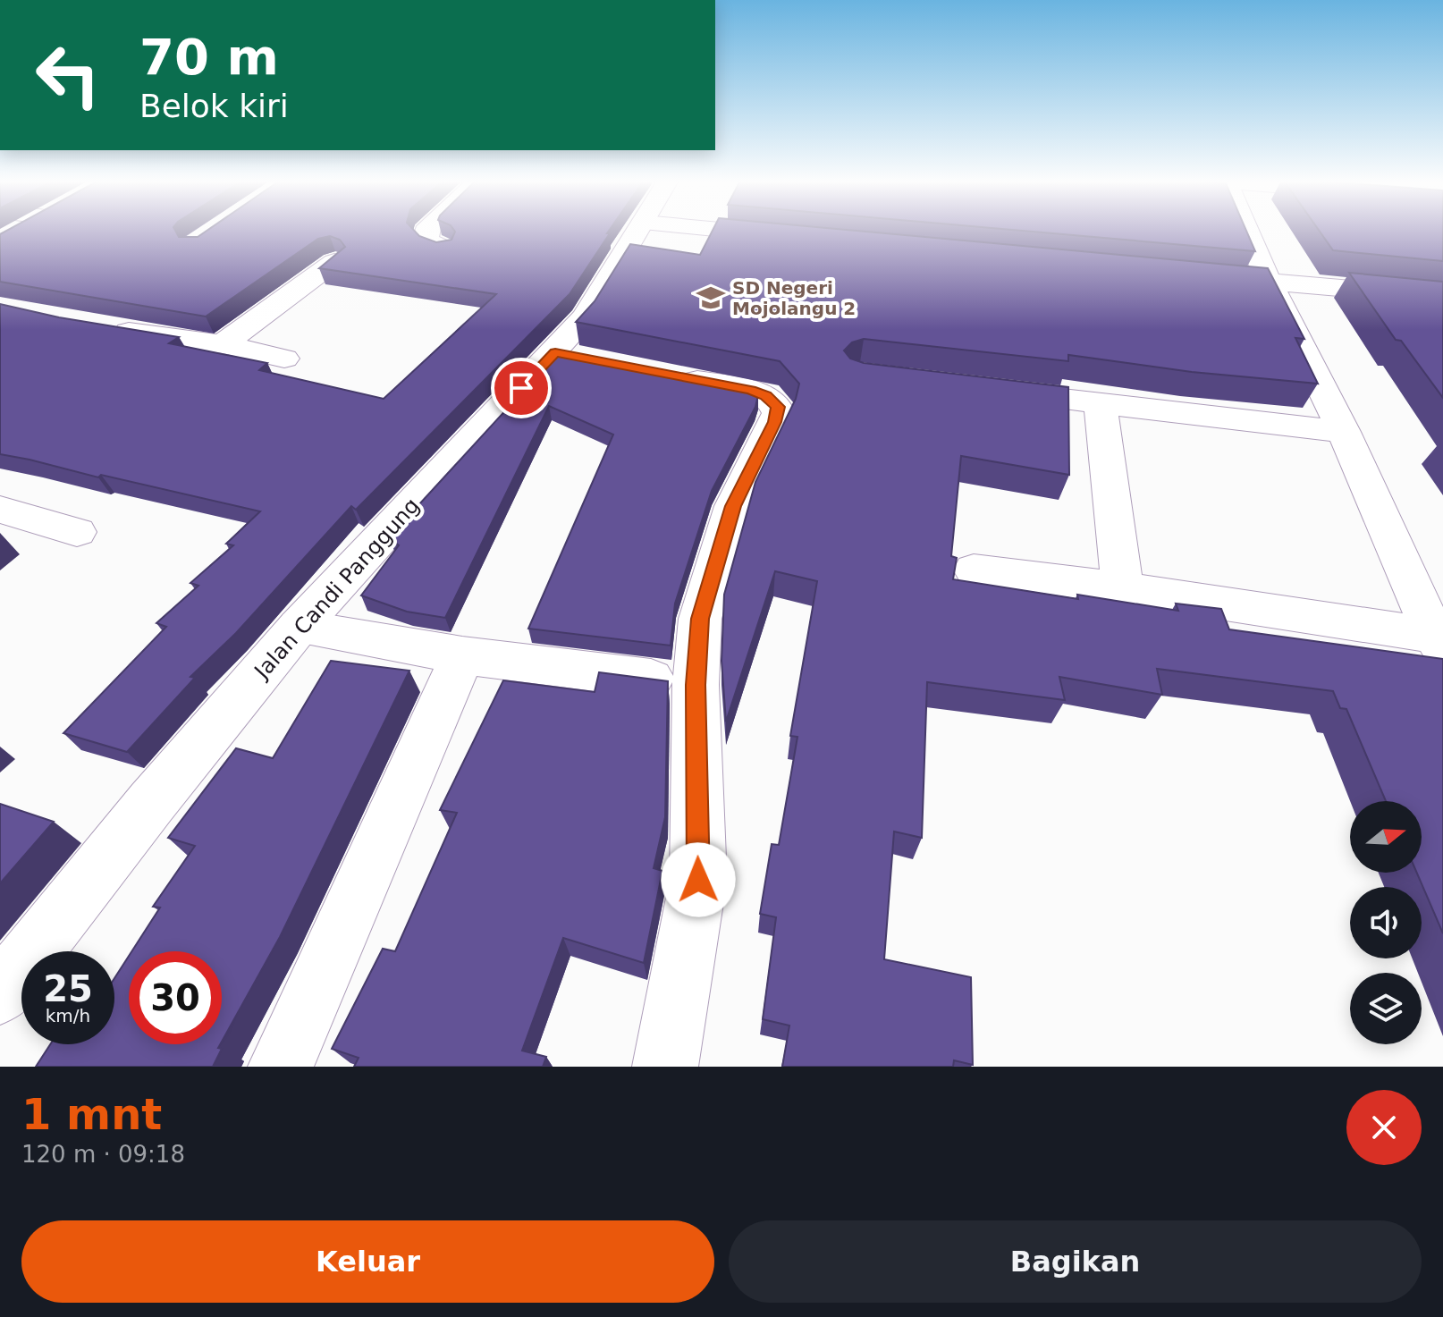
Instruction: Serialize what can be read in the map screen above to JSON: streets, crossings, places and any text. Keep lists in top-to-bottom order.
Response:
{
  "streets": {
    "street": ["Jalan Candi Panggung"]
  },
  "places": {
    "school or university": ["SD Negeri Mojolangu 2"]
  },
  "north": "right",
  "page": {
    "turn": ["70 m", "Belok kiri"],
    "speed": "25 km/h",
    "limit": "30",
    "heading": ["1 mnt", "120 m · 09:18"],
    "buttons": ["Keluar", "Bagikan"]
  }
}
